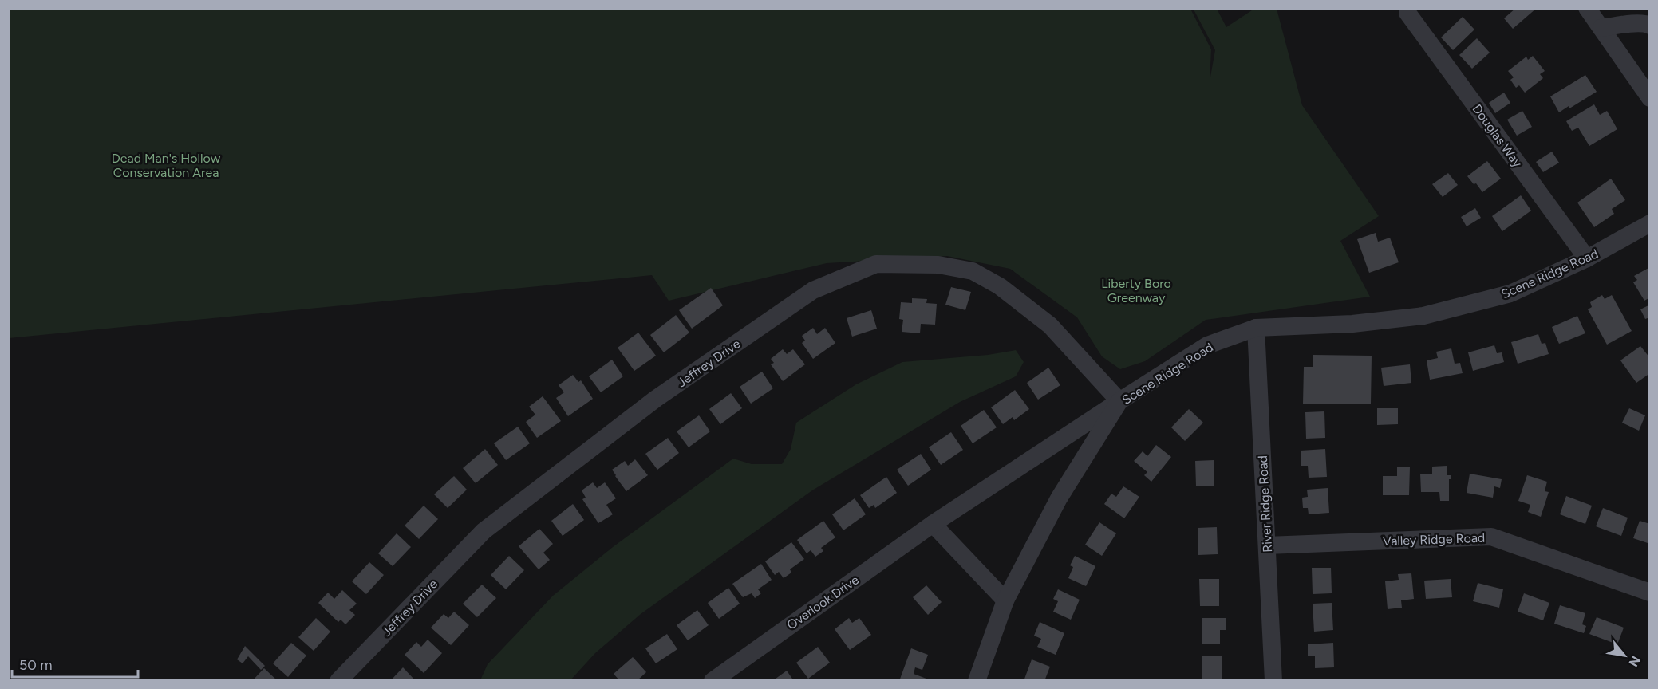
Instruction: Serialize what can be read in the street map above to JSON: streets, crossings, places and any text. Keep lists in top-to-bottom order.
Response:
{
  "streets": {
    "street": [
      "Douglas Way",
      "Scene Ridge Road",
      "Jeffrey Drive",
      "River Ridge Road",
      "Valley Ridge Road",
      "Overlook Drive"
    ]
  },
  "crossings": [
    ["Douglas Way", "Scene Ridge Road"],
    ["Scene Ridge Road", "Jeffrey Drive"],
    ["Scene Ridge Road", "River Ridge Road"],
    ["Scene Ridge Road", "Overlook Drive"],
    ["Jeffrey Drive", "Overlook Drive"],
    ["River Ridge Road", "Valley Ridge Road"]
  ],
  "parks": ["Dead Man's Hollow Conservation Area", "Liberty Boro Greenway"],
  "scale_bar": "50 m",
  "north": "bottom right"
}
